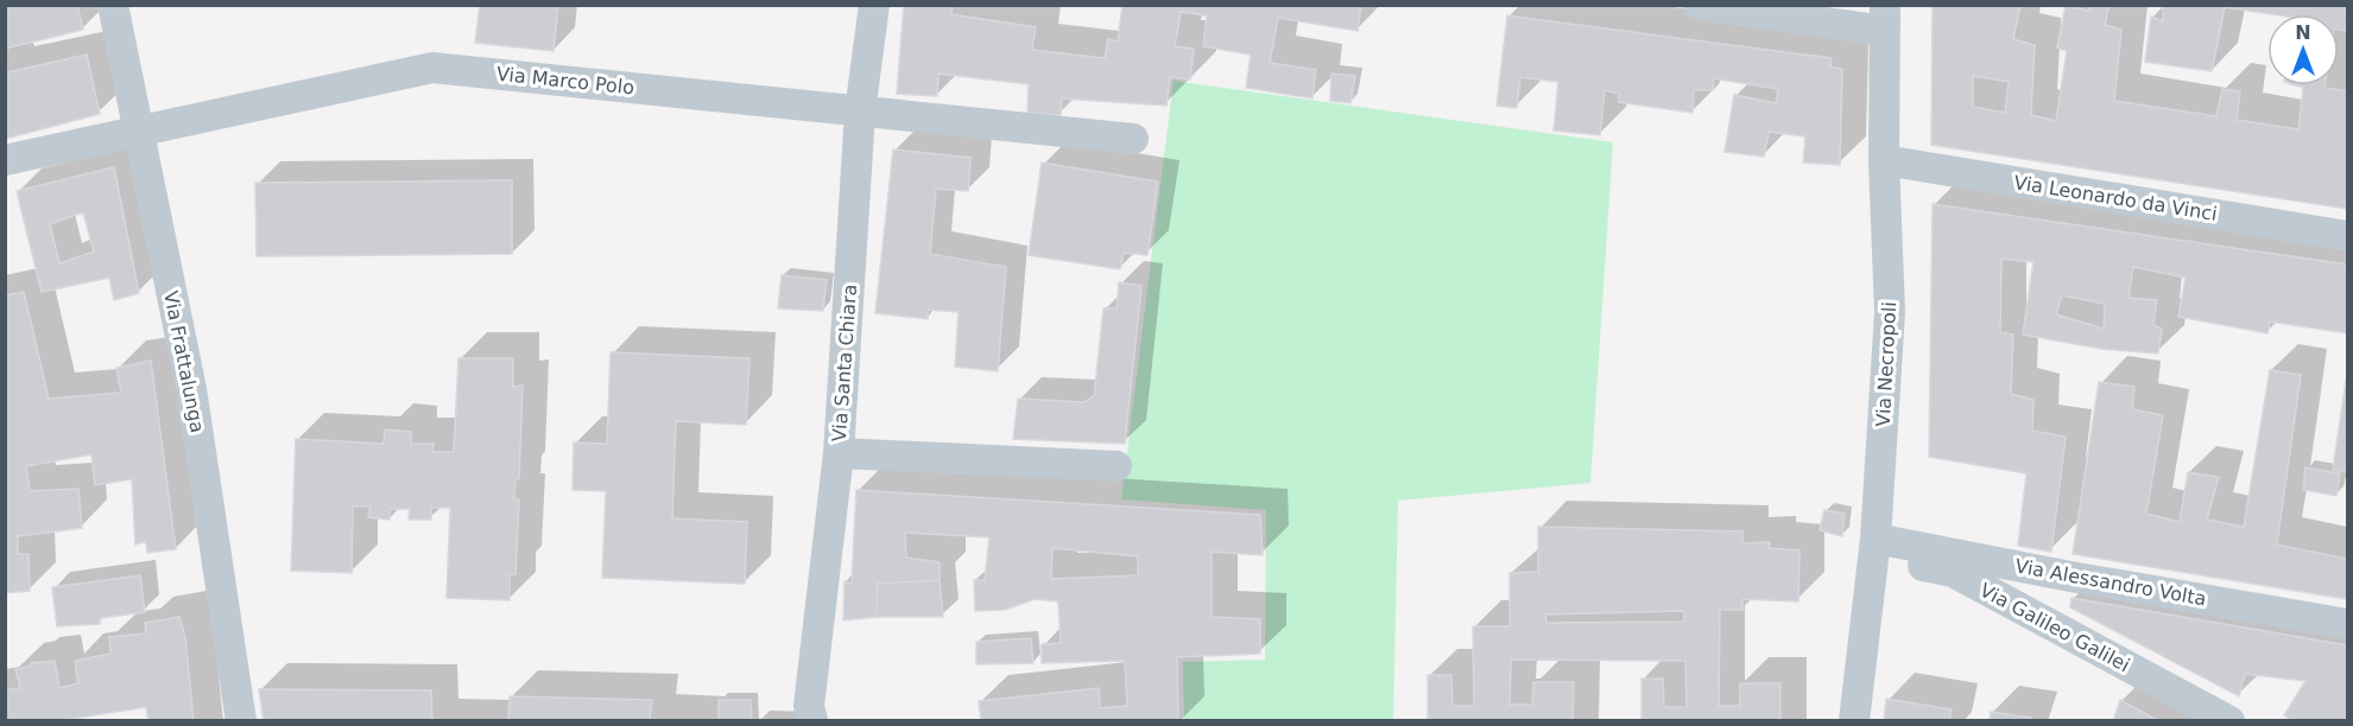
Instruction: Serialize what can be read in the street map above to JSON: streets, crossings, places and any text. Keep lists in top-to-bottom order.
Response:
{
  "streets": {
    "street": [
      "Via Marco Polo",
      "Via Leonardo da Vinci",
      "Via Frattalunga",
      "Via Santa Chiara",
      "Via Necropoli",
      "Via Alessandro Volta",
      "Via Galileo Galilei"
    ]
  },
  "crossings": [
    ["Via Marco Polo", "Via Frattalunga"],
    ["Via Marco Polo", "Via Santa Chiara"],
    ["Via Leonardo da Vinci", "Via Necropoli"],
    ["Via Necropoli", "Via Alessandro Volta"],
    ["Via Necropoli", "Via Galileo Galilei"],
    ["Via Alessandro Volta", "Via Galileo Galilei"]
  ],
  "north": "top"
}
